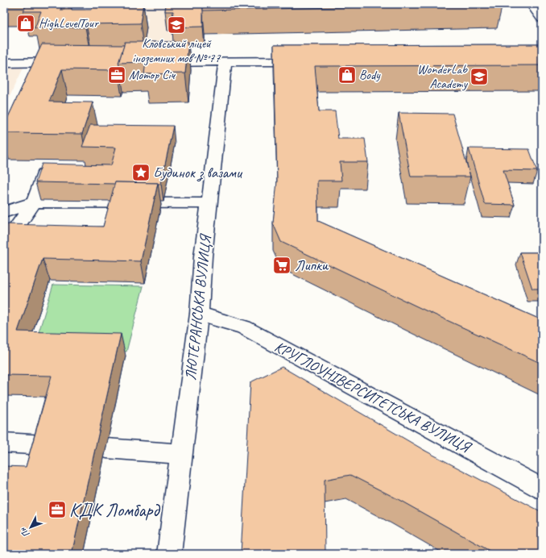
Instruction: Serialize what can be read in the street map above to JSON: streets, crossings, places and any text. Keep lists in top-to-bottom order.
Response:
{
  "streets": {
    "street": ["ЛЮТЕРАНСЬКА ВУЛИЦЯ", "КРУГЛОУНІВЕРСИТЕТСЬКА ВУЛИЦЯ"]
  },
  "crossings": [
    ["ЛЮТЕРАНСЬКА ВУЛИЦЯ", "КРУГЛОУНІВЕРСИТЕТСЬКА ВУЛИЦЯ"]
  ],
  "places": {
    "shop": ["HighLevelTour", "Body"],
    "school or university": ["Кловський ліцей іноземних мов № 77", "WonderLab Academy"],
    "office": ["Мотор Січ", "КДК Ломбард"],
    "place": ["Будинок з вазами"],
    "supermarket": ["Липки"]
  },
  "north": "bottom left"
}
